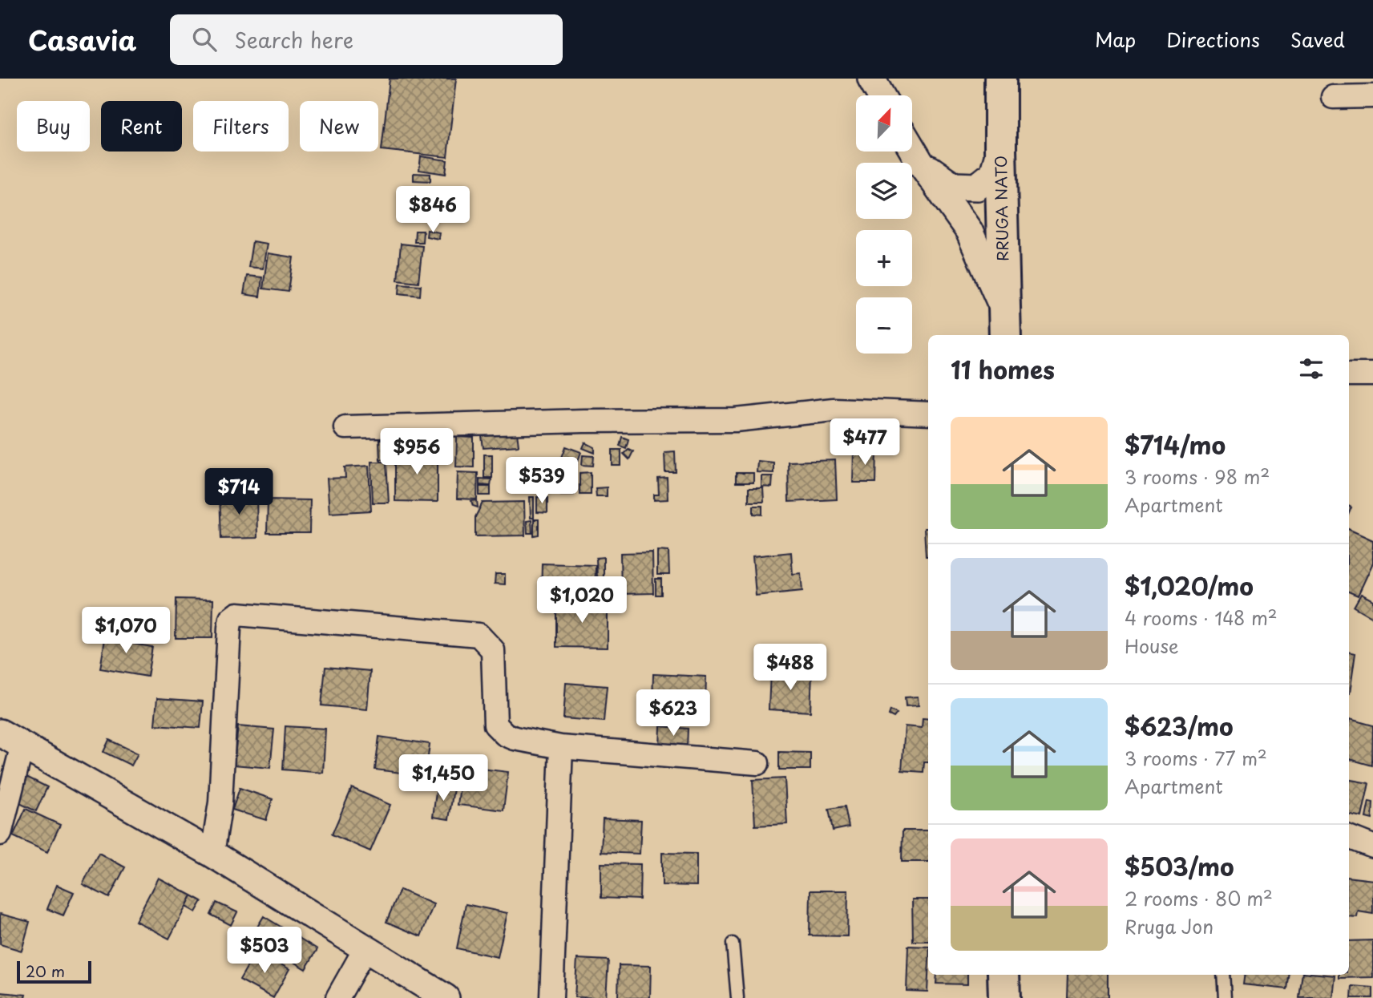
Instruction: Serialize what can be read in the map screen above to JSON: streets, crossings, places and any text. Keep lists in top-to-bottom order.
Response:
{
  "streets": {
    "main road": ["RRUGA NATO"]
  },
  "scale_bar": "20 m",
  "north": "top right",
  "page": {
    "header": "Casavia",
    "search": "Search here",
    "nav": ["Map", "Directions", "Saved"],
    "map_buttons": ["+", "−"],
    "chip": [
      "Buy",
      "Rent",
      "Filters",
      "New"
    ],
    "price": [
      "$846",
      "$477",
      "$956",
      "$539",
      "$714",
      "$1,020",
      "$1,070",
      "$488",
      "$623",
      "$1,450",
      "$503"
    ],
    "heading": "11 homes",
    "list": [
      {
        "name": "$714/mo",
        "note": "3 rooms · 98 m² · Apartment"
      },
      {
        "name": "$1,020/mo",
        "note": "4 rooms · 148 m² · House"
      },
      {
        "name": "$623/mo",
        "note": "3 rooms · 77 m² · Apartment"
      },
      {
        "name": "$503/mo",
        "note": "2 rooms · 80 m² · Rruga Jon"
      }
    ],
    "scale": "20 m"
  }
}
